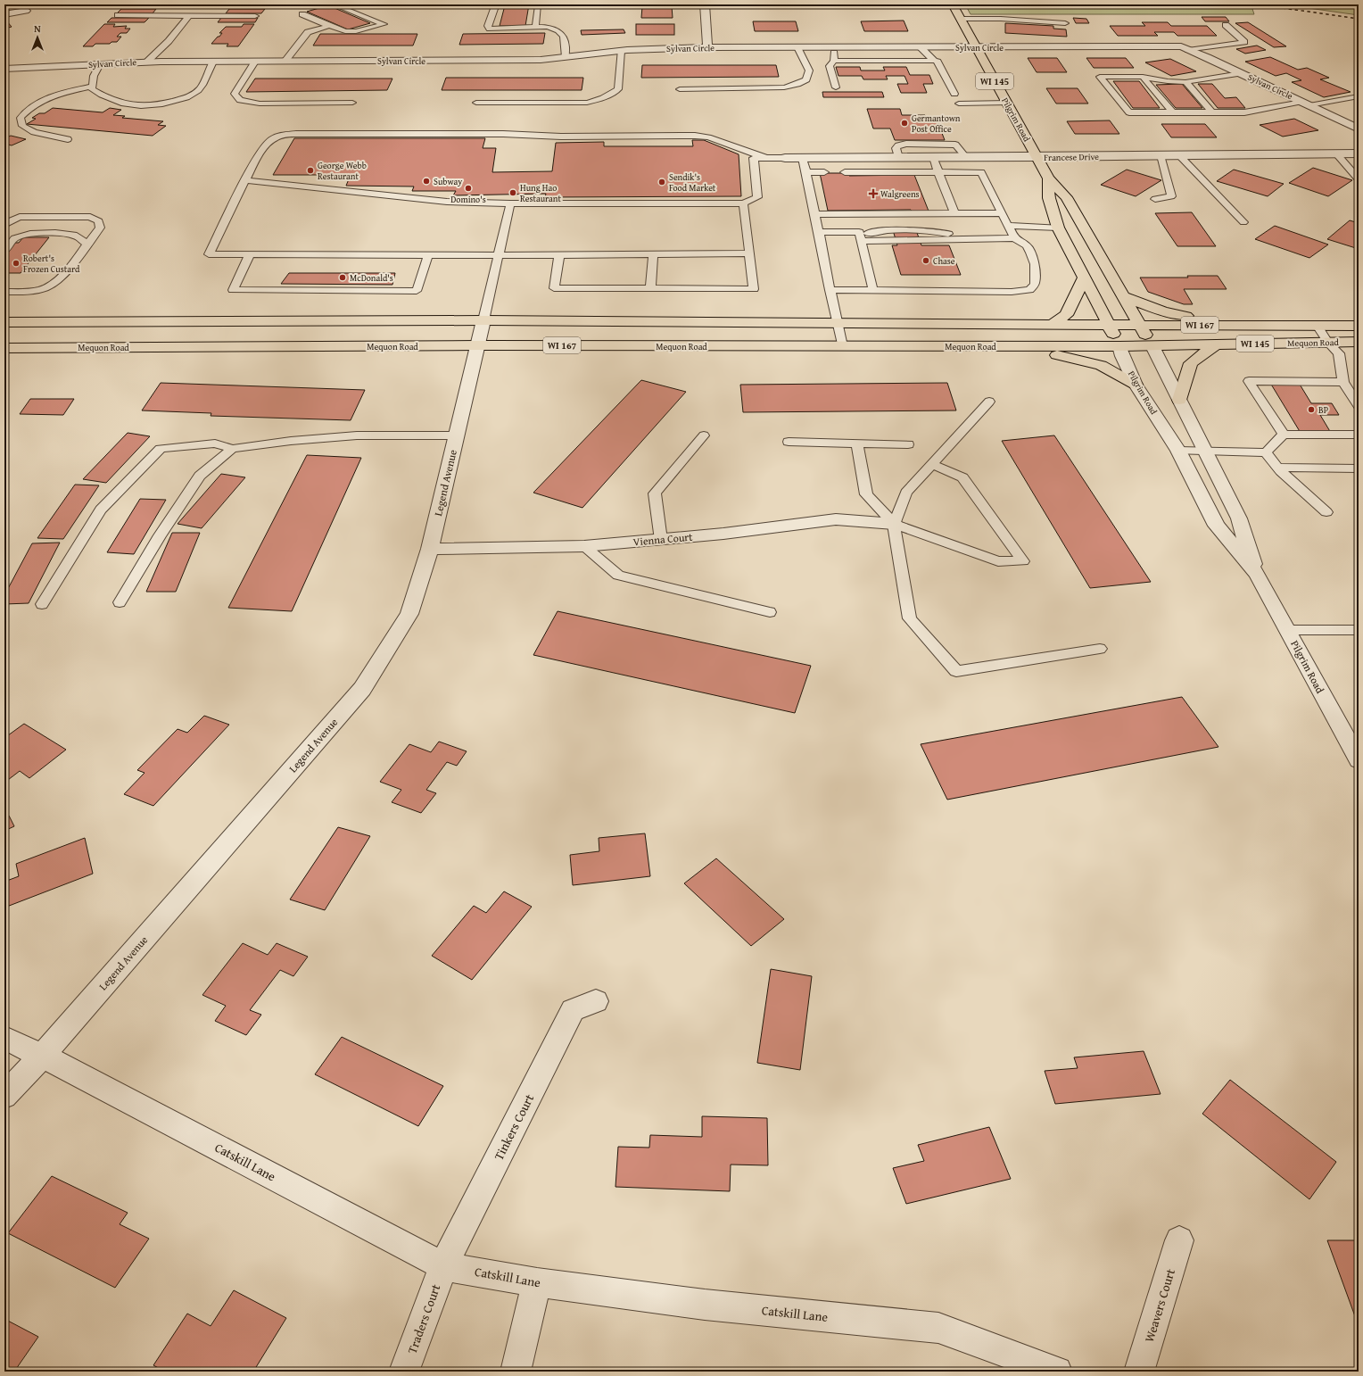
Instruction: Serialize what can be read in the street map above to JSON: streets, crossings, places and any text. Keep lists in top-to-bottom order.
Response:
{
  "streets": {
    "main road": [
      "WI 145",
      "Pilgrim Road",
      "WI 167",
      "Mequon Road"
    ],
    "street": [
      "Sylvan Circle",
      "Francese Drive",
      "Legend Avenue",
      "Vienna Court",
      "Tinkers Court",
      "Catskill Lane",
      "Weavers Court",
      "Traders Court"
    ]
  },
  "crossings": [
    ["Sylvan Circle", "Pilgrim Road"],
    ["WI 145", "Pilgrim Road"],
    ["WI 145", "Mequon Road"],
    ["Pilgrim Road", "Francese Drive"],
    ["Pilgrim Road", "Mequon Road"],
    ["Mequon Road", "Legend Avenue"],
    ["Legend Avenue", "Vienna Court"],
    ["Legend Avenue", "Catskill Lane"],
    ["Tinkers Court", "Catskill Lane"],
    ["Tinkers Court", "Traders Court"],
    ["Catskill Lane", "Traders Court"]
  ],
  "places": {
    "other": [
      "Germantown Post Office",
      "George Webb Restaurant",
      "Subway",
      "Sendik's Food Market",
      "Domino's",
      "Hung Hao Restaurant",
      "Chase",
      "Robert's Frozen Custard",
      "McDonald's",
      "BP"
    ],
    "health": ["Walgreens"]
  },
  "north": "top"
}
